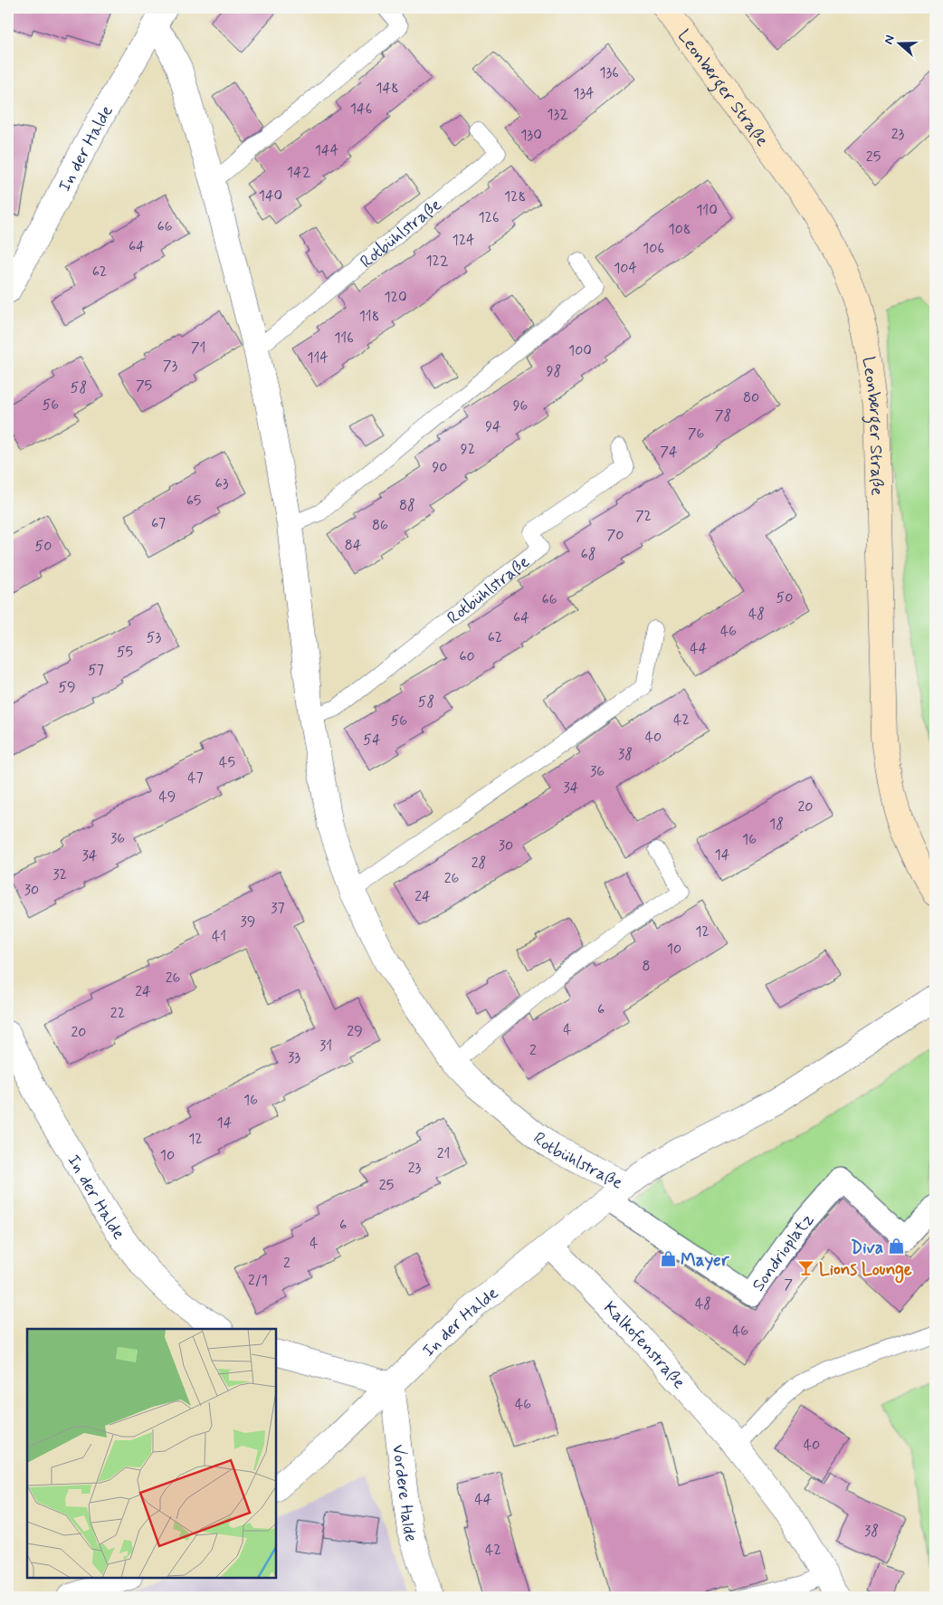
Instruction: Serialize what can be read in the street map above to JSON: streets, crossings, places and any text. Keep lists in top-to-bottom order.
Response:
{
  "streets": {
    "main road": ["Leonberger Straße"],
    "street": [
      "In der Halde",
      "Rotbühlstraße",
      "Sondrioplatz",
      "Kalkofenstraße",
      "Vordere Halde"
    ]
  },
  "crossings": [
    ["In der Halde", "Rotbühlstraße"],
    ["In der Halde", "Sondrioplatz"],
    ["In der Halde", "Kalkofenstraße"],
    ["In der Halde", "Vordere Halde"],
    ["Rotbühlstraße", "Sondrioplatz"]
  ],
  "places": {
    "shop": ["Diva", "Mayer"],
    "bar": ["Lions Lounge"]
  },
  "house_numbers": [
    "136",
    "148",
    "134",
    "146",
    "132",
    "23",
    "130",
    "144",
    "25",
    "142",
    "140",
    "128",
    "110",
    "126",
    "66",
    "108",
    "124",
    "64",
    "106",
    "122",
    "104",
    "62",
    "120",
    "118",
    "116",
    "71",
    "100",
    "114",
    "73",
    "98",
    "75",
    "58",
    "80",
    "56",
    "96",
    "78",
    "94",
    "76",
    "92",
    "74",
    "90",
    "63",
    "65",
    "88",
    "72",
    "67",
    "86",
    "70",
    "84",
    "50",
    "68",
    "50",
    "66",
    "48",
    "64",
    "46",
    "53",
    "62",
    "44",
    "55",
    "60",
    "57",
    "59",
    "58",
    "42",
    "56",
    "40",
    "54",
    "38",
    "45",
    "36",
    "47",
    "34",
    "49",
    "20",
    "18",
    "36",
    "16",
    "30",
    "14",
    "34",
    "28",
    "32",
    "26",
    "30",
    "24",
    "37",
    "39",
    "12",
    "41",
    "10",
    "8",
    "26",
    "24",
    "6",
    "22",
    "4",
    "29",
    "20",
    "31",
    "2",
    "33",
    "16",
    "14",
    "12",
    "21",
    "10",
    "23",
    "25",
    "6",
    "4",
    "2",
    "2/1",
    "7",
    "48",
    "46",
    "46",
    "40",
    "44",
    "38",
    "42"
  ],
  "north": "left"
}
